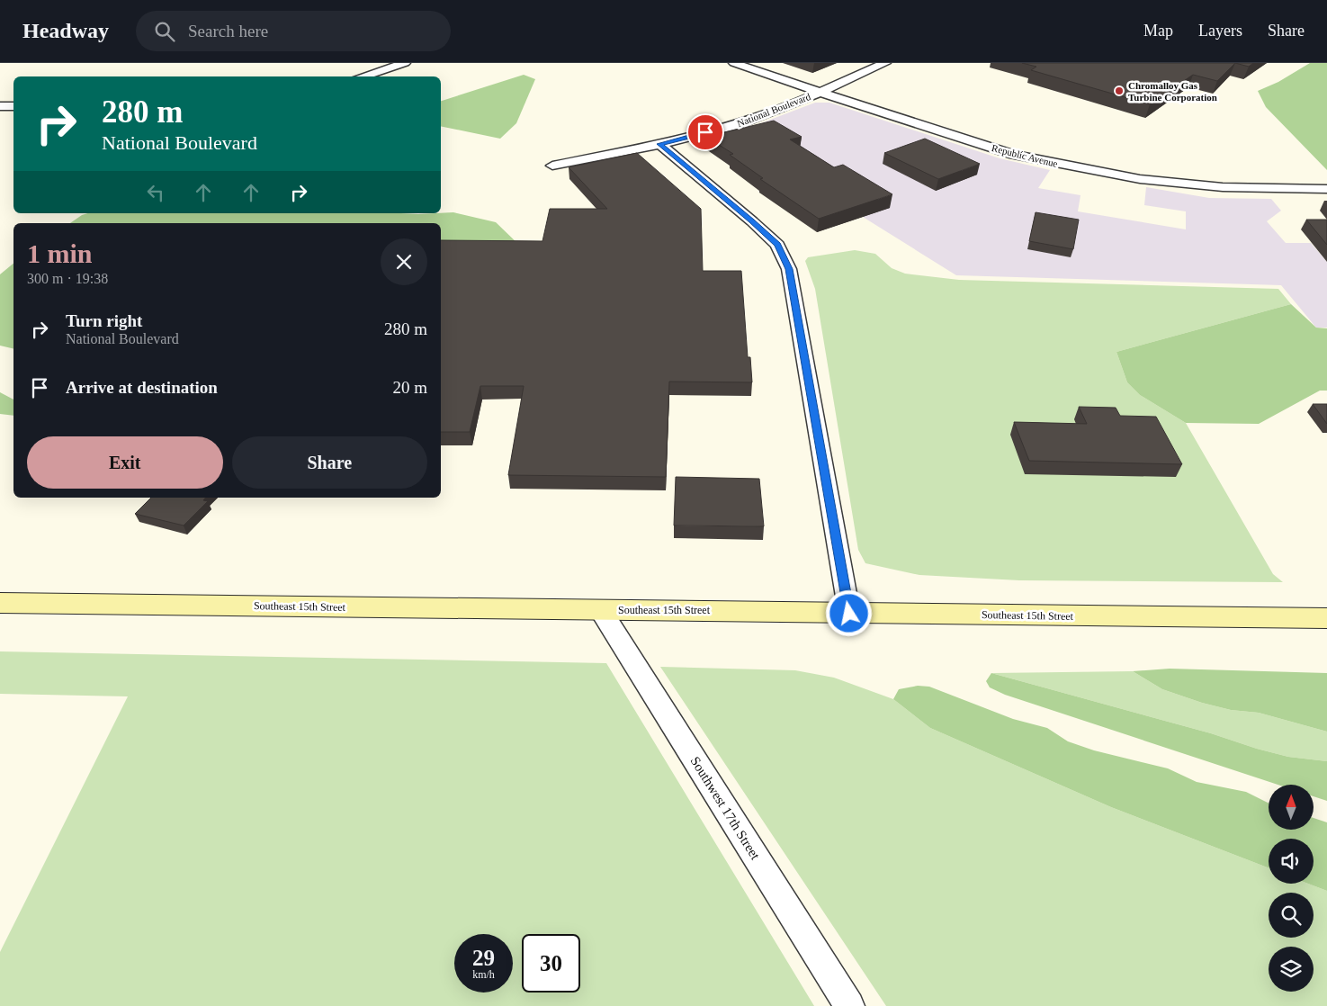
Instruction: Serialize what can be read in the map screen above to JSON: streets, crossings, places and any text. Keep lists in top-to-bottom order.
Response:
{
  "streets": {
    "main road": ["Southeast 15th Street"],
    "street": ["National Boulevard", "Republic Avenue", "Southwest 17th Street"]
  },
  "crossings": [
    ["National Boulevard", "Republic Avenue"],
    ["Southeast 15th Street", "Southwest 17th Street"]
  ],
  "places": ["Chromalloy Gas Turbine Corporation"],
  "north": "top",
  "page": {
    "header": "Headway",
    "search": "Search here",
    "nav": ["Map", "Layers", "Share"],
    "turn": ["280 m", "National Boulevard"],
    "heading": ["1 min", "300 m · 19:38"],
    "list": [
      {
        "name": "Turn right",
        "note": "National Boulevard",
        "value": "280 m"
      },
      {
        "name": "Arrive at destination",
        "value": "20 m"
      }
    ],
    "buttons": ["Exit", "Share"],
    "speed": "29 km/h",
    "limit": "30"
  }
}
